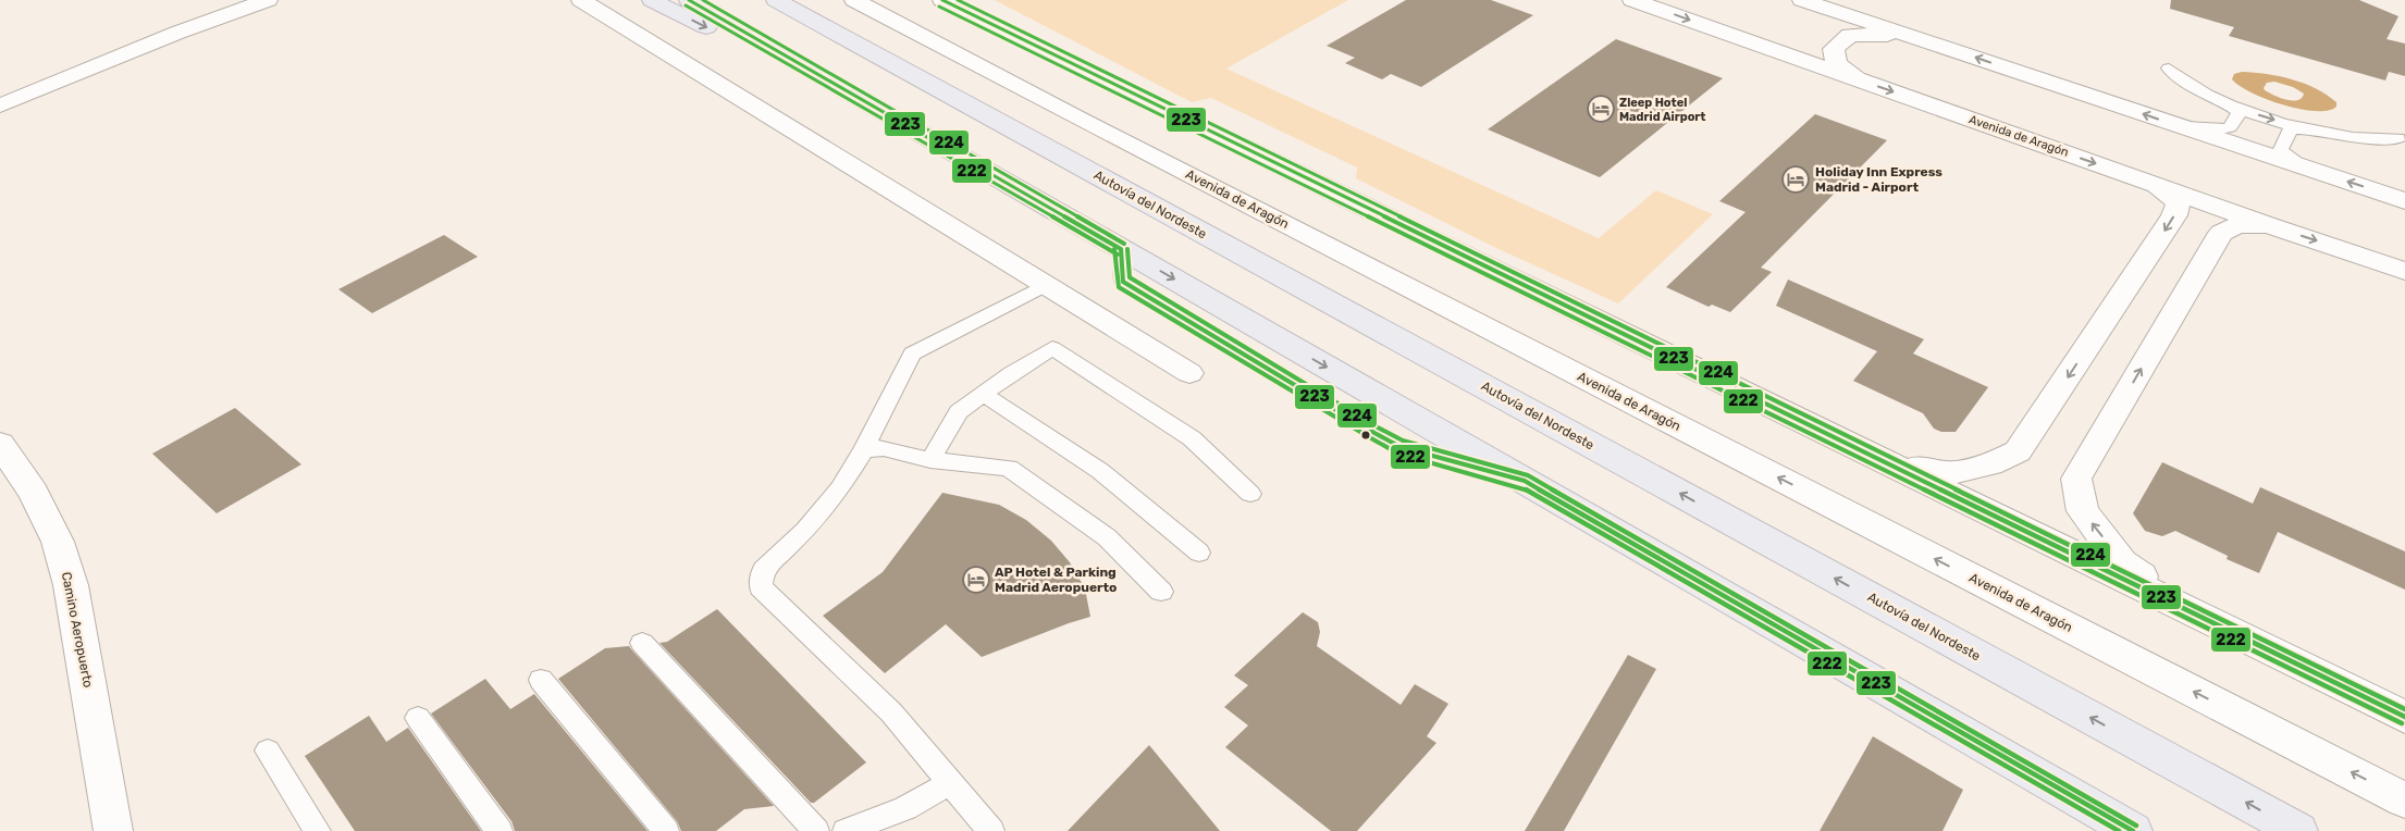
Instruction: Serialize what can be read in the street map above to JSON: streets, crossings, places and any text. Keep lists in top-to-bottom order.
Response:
{
  "streets": {
    "highway": ["Autovía del Nordeste"],
    "street": ["Avenida de Aragón", "Camino Aeropuerto"]
  },
  "places": {
    "hotel": ["Zleep Hotel Madrid Airport", "Holiday Inn Express Madrid - Airport", "AP Hotel & Parking Madrid Aeropuerto"]
  },
  "lines": ["transit line 223", "transit line 224", "transit line 222"]
}
